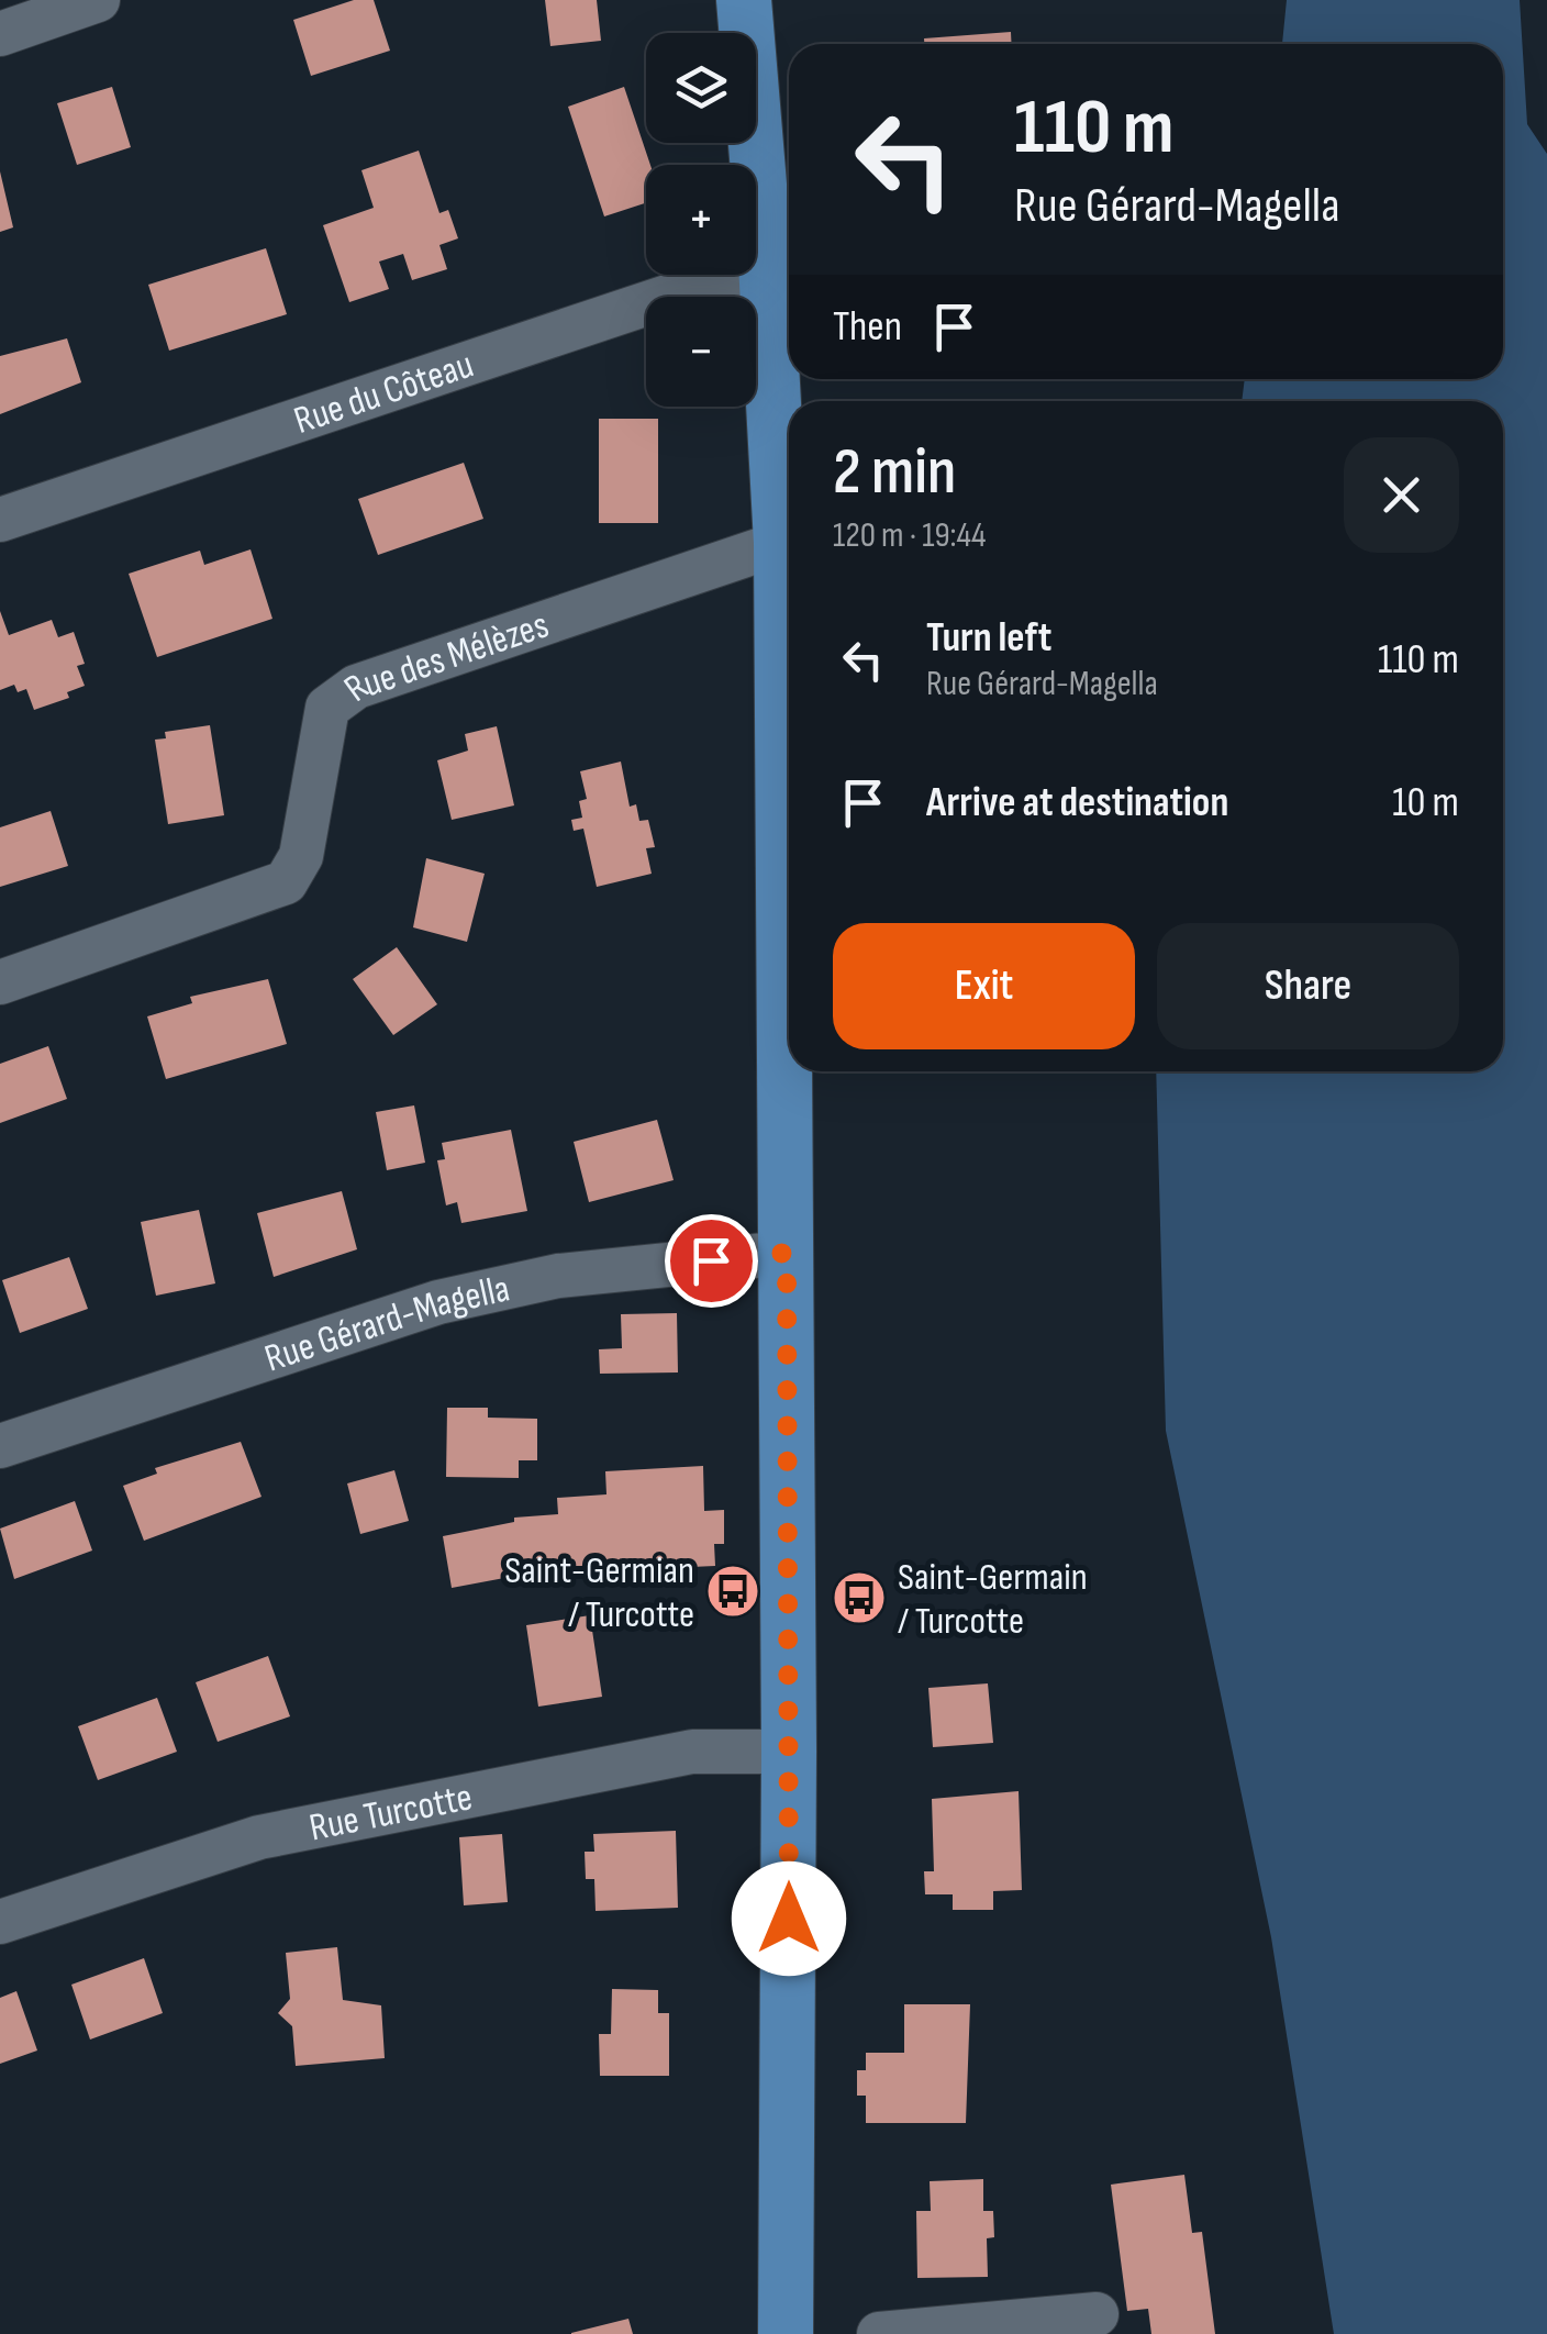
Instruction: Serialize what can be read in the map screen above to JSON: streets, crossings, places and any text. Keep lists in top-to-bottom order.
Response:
{
  "streets": {
    "street": [
      "Rue du Côteau",
      "Rue des Mélèzes",
      "Rue Gérard-Magella",
      "Rue Turcotte"
    ]
  },
  "places": {
    "bus stop": ["Saint-Germian / Turcotte", "Saint-Germain / Turcotte"]
  },
  "page": {
    "map_buttons": ["+", "−"],
    "turn": ["110 m", "Rue Gérard-Magella"],
    "then": "Then",
    "heading": ["2 min", "120 m · 19:44"],
    "list": [
      {
        "name": "Turn left",
        "note": "Rue Gérard-Magella",
        "value": "110 m"
      },
      {
        "name": "Arrive at destination",
        "value": "10 m"
      }
    ],
    "buttons": ["Exit", "Share"]
  }
}
